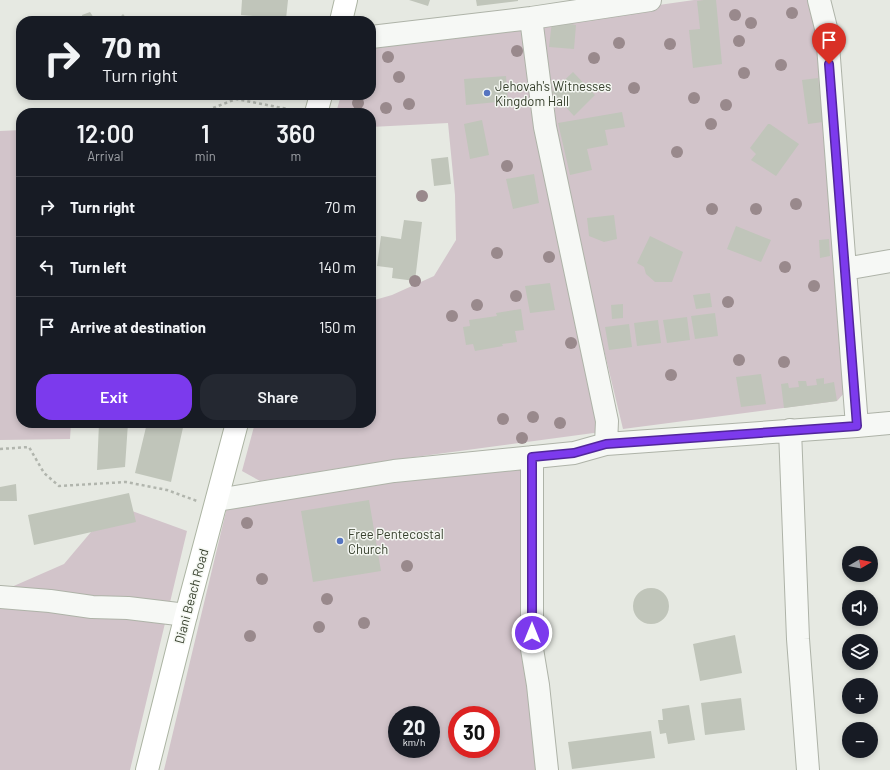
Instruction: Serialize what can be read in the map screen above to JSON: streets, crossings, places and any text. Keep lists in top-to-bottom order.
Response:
{
  "streets": {
    "main road": ["Diani Beach Road"]
  },
  "places": ["Jehovah's Witnesses Kingdom Hall", "Free Pentecostal Church"],
  "north": "right",
  "page": {
    "turn": ["70 m", "Turn right"],
    "eta": [
      "12:00",
      "Arrival",
      "1",
      "min",
      "360",
      "m"
    ],
    "list": [
      {
        "name": "Turn right",
        "value": "70 m"
      },
      {
        "name": "Turn left",
        "value": "140 m"
      },
      {
        "name": "Arrive at destination",
        "value": "150 m"
      }
    ],
    "buttons": ["Exit", "Share"],
    "map_buttons": ["+", "−"],
    "speed": "20 km/h",
    "limit": "30"
  }
}
